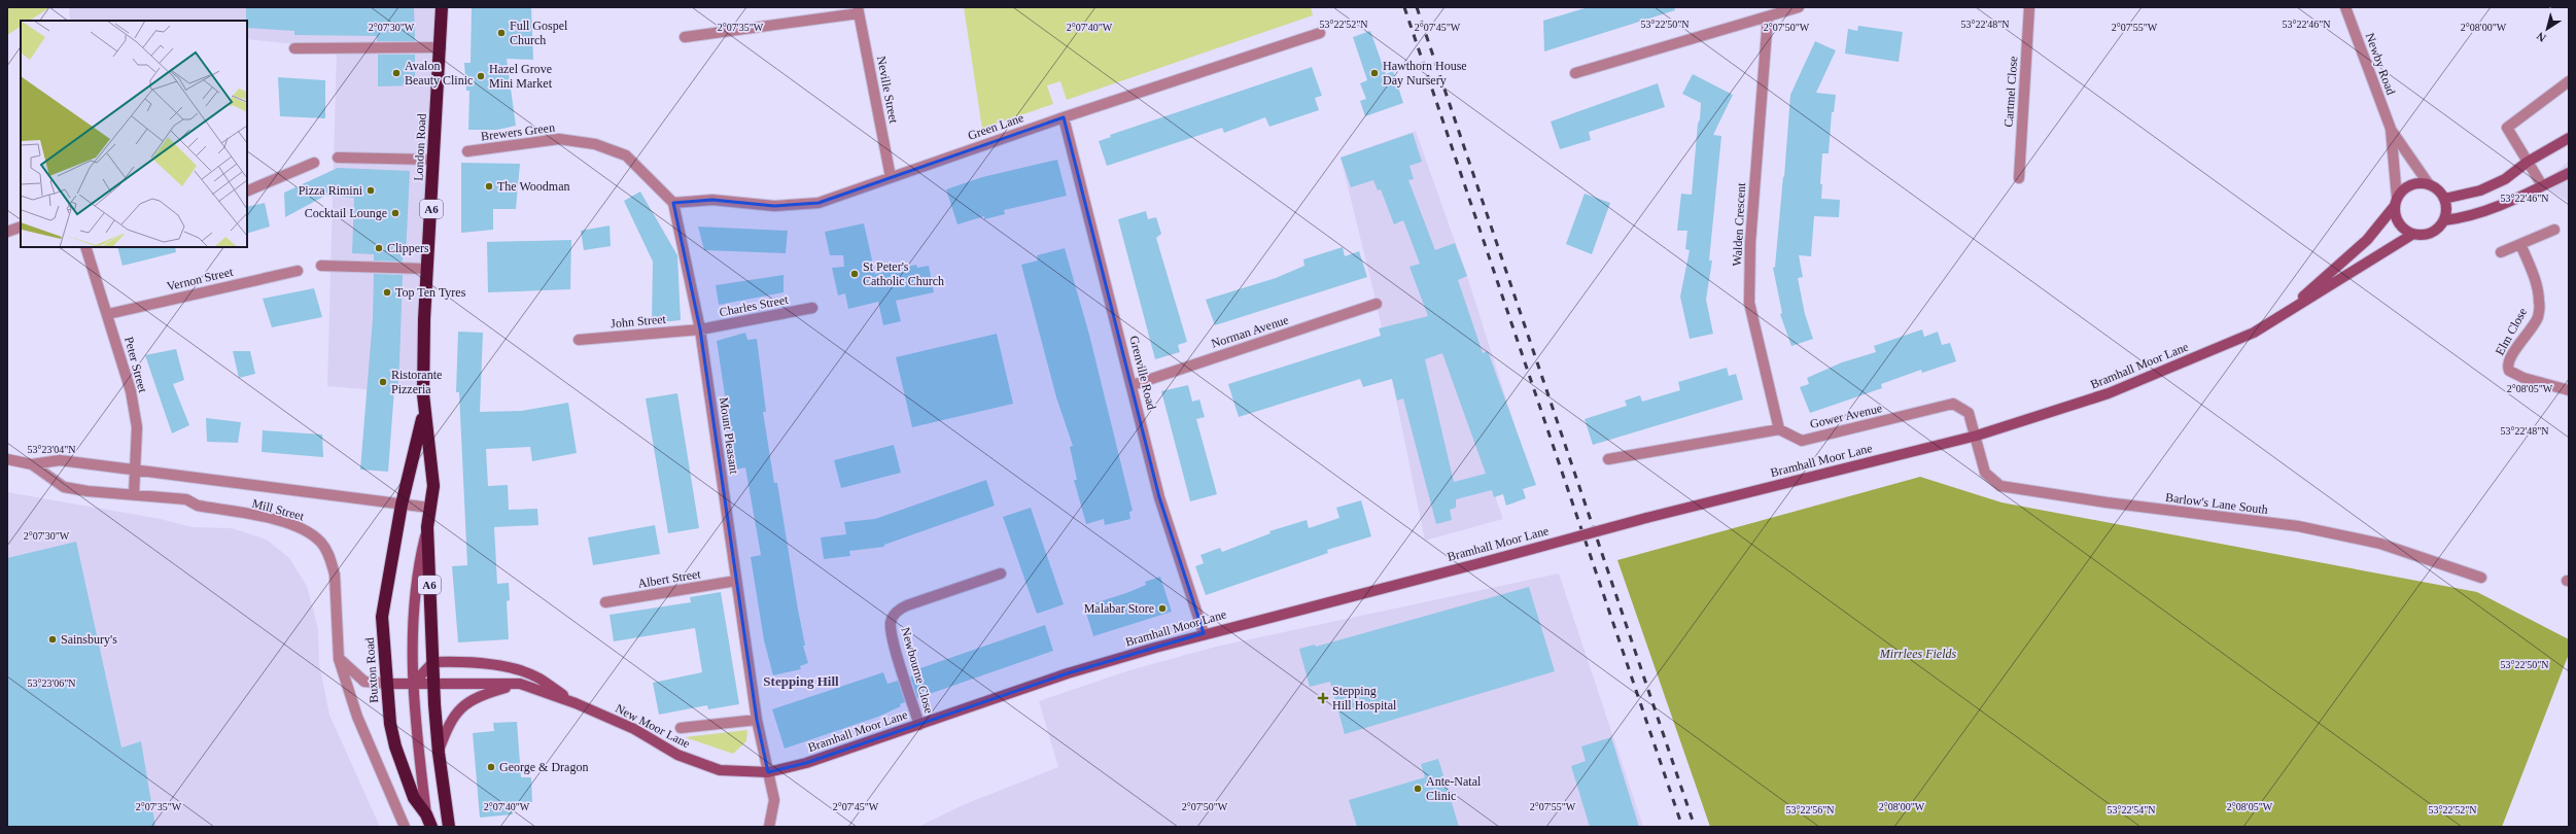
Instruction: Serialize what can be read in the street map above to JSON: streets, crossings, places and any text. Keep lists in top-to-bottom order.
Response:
{
  "streets": {
    "highway": ["London Road", "A6", "Buxton Road"],
    "street": [
      "Newby Road",
      "Neville Street",
      "Cartmel Close",
      "Green Lane",
      "Brewers Green",
      "Walden Crescent",
      "Vernon Street",
      "Charles Street",
      "John Street",
      "Norman Avenue",
      "Elm Close",
      "Peter Street",
      "Bramhall Moor Lane",
      "Grenville Road",
      "Gower Avenue",
      "Mount Pleasant",
      "Barlow's Lane South",
      "Mill Street",
      "Albert Street",
      "Newbourne Close",
      "New Moor Lane"
    ]
  },
  "crossings": [
    ["Newby Road", "Bramhall Moor Lane"],
    ["Neville Street", "Green Lane"],
    ["Green Lane", "Brewers Green"],
    ["Green Lane", "Grenville Road"],
    ["Green Lane", "Mount Pleasant"],
    ["Brewers Green", "Mount Pleasant"],
    ["London Road", "A6"],
    ["London Road", "Mill Street"],
    ["London Road", "Buxton Road"],
    ["A6", "Mill Street"],
    ["A6", "Buxton Road"],
    ["A6", "New Moor Lane"],
    ["Walden Crescent", "Gower Avenue"],
    ["Vernon Street", "Peter Street"],
    ["Charles Street", "John Street"],
    ["Charles Street", "Mount Pleasant"],
    ["John Street", "Mount Pleasant"],
    ["Norman Avenue", "Grenville Road"],
    ["Peter Street", "Mill Street"],
    ["Bramhall Moor Lane", "Grenville Road"],
    ["Bramhall Moor Lane", "Gower Avenue"],
    ["Bramhall Moor Lane", "Mount Pleasant"],
    ["Bramhall Moor Lane", "Barlow's Lane South"],
    ["Bramhall Moor Lane", "Newbourne Close"],
    ["Bramhall Moor Lane", "New Moor Lane"],
    ["Gower Avenue", "Barlow's Lane South"],
    ["Mount Pleasant", "Albert Street"],
    ["Mount Pleasant", "New Moor Lane"],
    ["Mill Street", "Buxton Road"],
    ["Buxton Road", "New Moor Lane"]
  ],
  "districts": ["Stepping Hill"],
  "parks": ["Mirrlees Fields"],
  "places": {
    "other": [
      "Full Gospel Church",
      "Avalon Beauty Clinic",
      "Hawthorn House Day Nursery",
      "Hazel Grove Mini Market",
      "The Woodman",
      "Pizza Rimini",
      "Cocktail Lounge",
      "Clippers",
      "St Peter's Catholic Church",
      "Top Ten Tyres",
      "Ristorante Pizzeria",
      "Malabar Store",
      "Sainsbury's",
      "George & Dragon",
      "Ante-Natal Clinic"
    ],
    "health": ["Stepping Hill Hospital"]
  },
  "north": "bottom left",
  "coordinates": [
    "53°22'48\"N",
    "53°22'52\"N",
    "53°22'50\"N",
    "53°22'46\"N",
    "2°07'30\"W",
    "2°07'35\"W",
    "2°07'40\"W",
    "2°07'45\"W",
    "2°07'50\"W",
    "2°07'55\"W",
    "2°08'00\"W",
    "2°08'05\"W",
    "53°23'04\"N",
    "53°23'06\"N",
    "53°22'56\"N",
    "53°22'54\"N"
  ]
}
